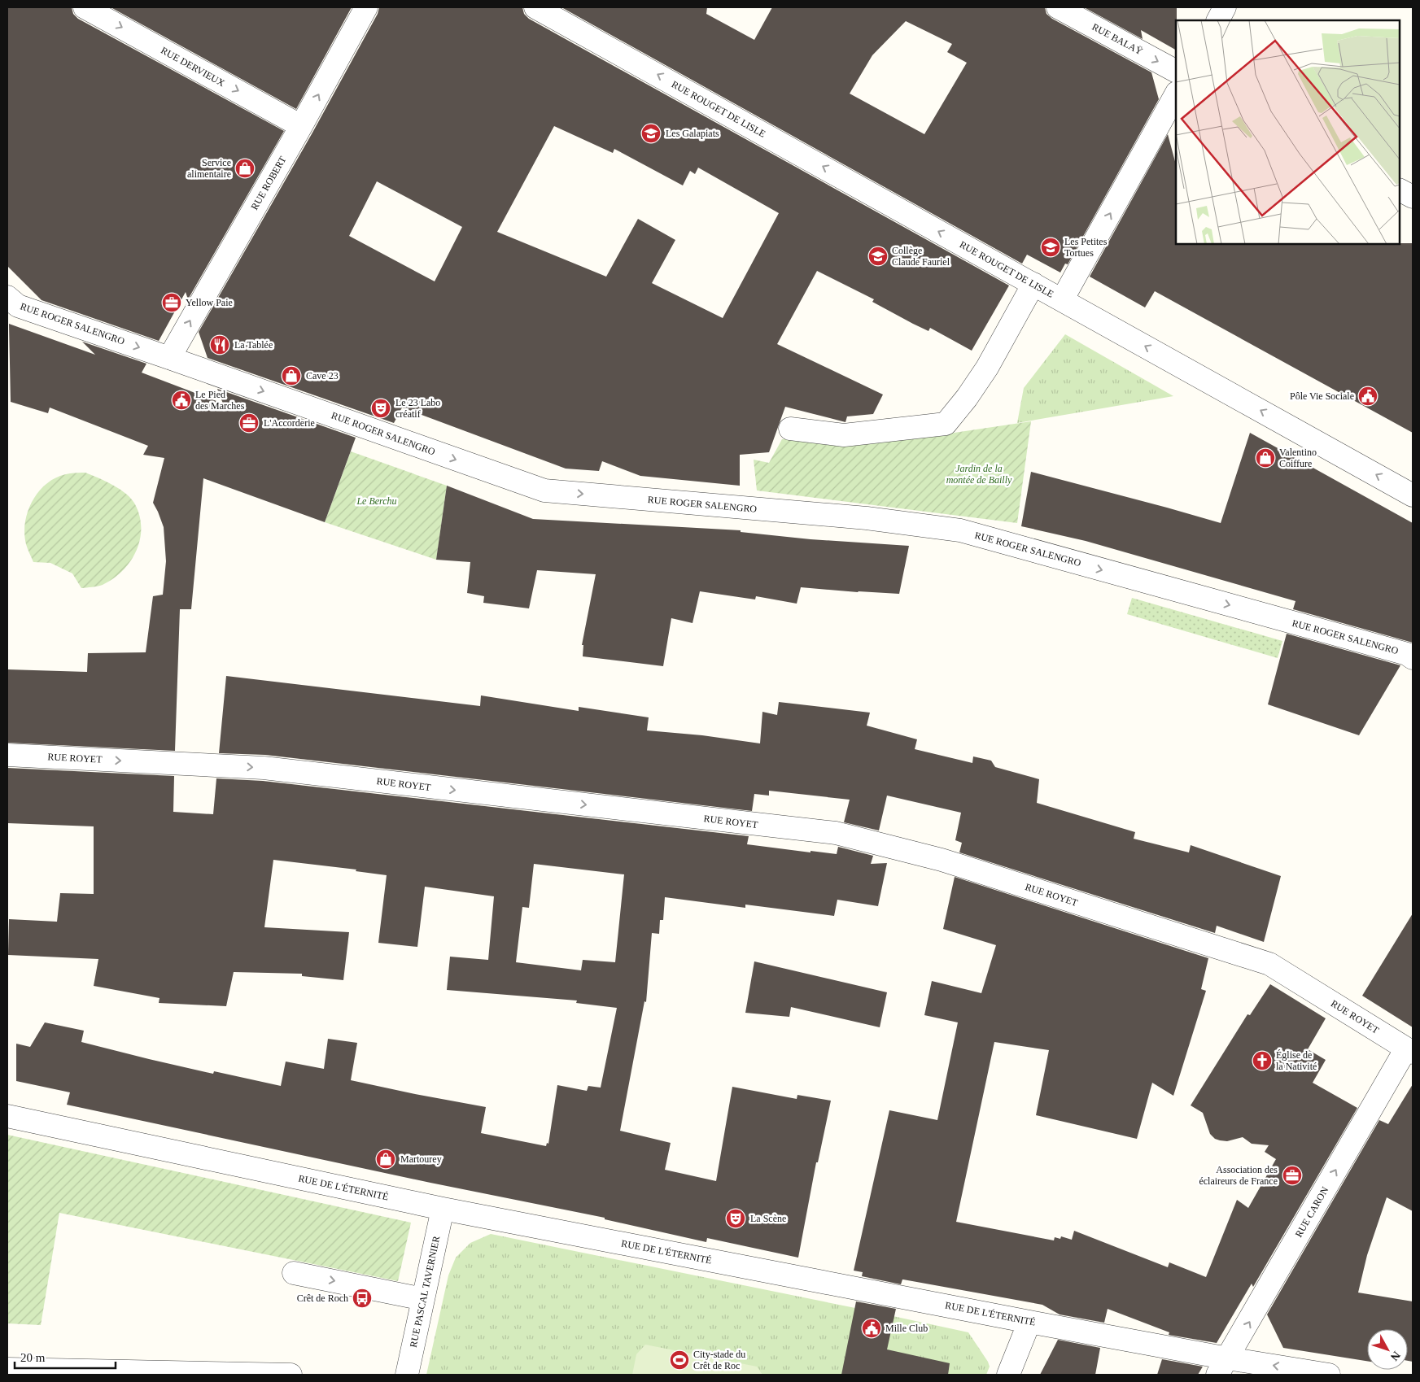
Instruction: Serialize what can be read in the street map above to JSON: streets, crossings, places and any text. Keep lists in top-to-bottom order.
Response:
{
  "streets": {
    "street": [
      "RUE BALAŸ",
      "RUE DERVIEUX",
      "RUE ROUGET DE LISLE",
      "RUE ROBERT",
      "RUE ROGER SALENGRO",
      "RUE ROYET",
      "RUE DE L'ÉTERNITÉ",
      "RUE CARON",
      "RUE PASCAL TAVERNIER"
    ]
  },
  "crossings": [
    ["RUE DERVIEUX", "RUE ROBERT"],
    ["RUE ROBERT", "RUE ROGER SALENGRO"],
    ["RUE ROYET", "RUE CARON"],
    ["RUE DE L'ÉTERNITÉ", "RUE CARON"],
    ["RUE DE L'ÉTERNITÉ", "RUE PASCAL TAVERNIER"]
  ],
  "one_way": [
    "RUE BALAŸ",
    "RUE DERVIEUX",
    "RUE ROUGET DE LISLE",
    "RUE ROBERT",
    "RUE ROGER SALENGRO",
    "RUE ROYET",
    "RUE CARON"
  ],
  "parks": ["Jardin de la montée de Bailly", "Le Berchu"],
  "places": {
    "school or university": ["Les Galapiats", "Les Petites Tortues", "Collège Claude Fauriel"],
    "shop": [
      "Service alimentaire",
      "Cave 23",
      "Valentino Coiffure",
      "Martourey"
    ],
    "office": ["Yellow Paie", "L'Accorderie", "Association des éclaireurs de France"],
    "restaurant": ["La Tablée"],
    "public building": ["Pôle Vie Sociale", "Le Pied des Marches", "Mille Club"],
    "theatre": ["Le 23 Labo créatif", "La Scène"],
    "church": ["Église de la Nativité"],
    "bus stop": ["Crêt de Roch"],
    "sports": ["City-stade du Crêt de Roc"]
  },
  "scale_bar": "20 m",
  "north": "bottom right"
}
